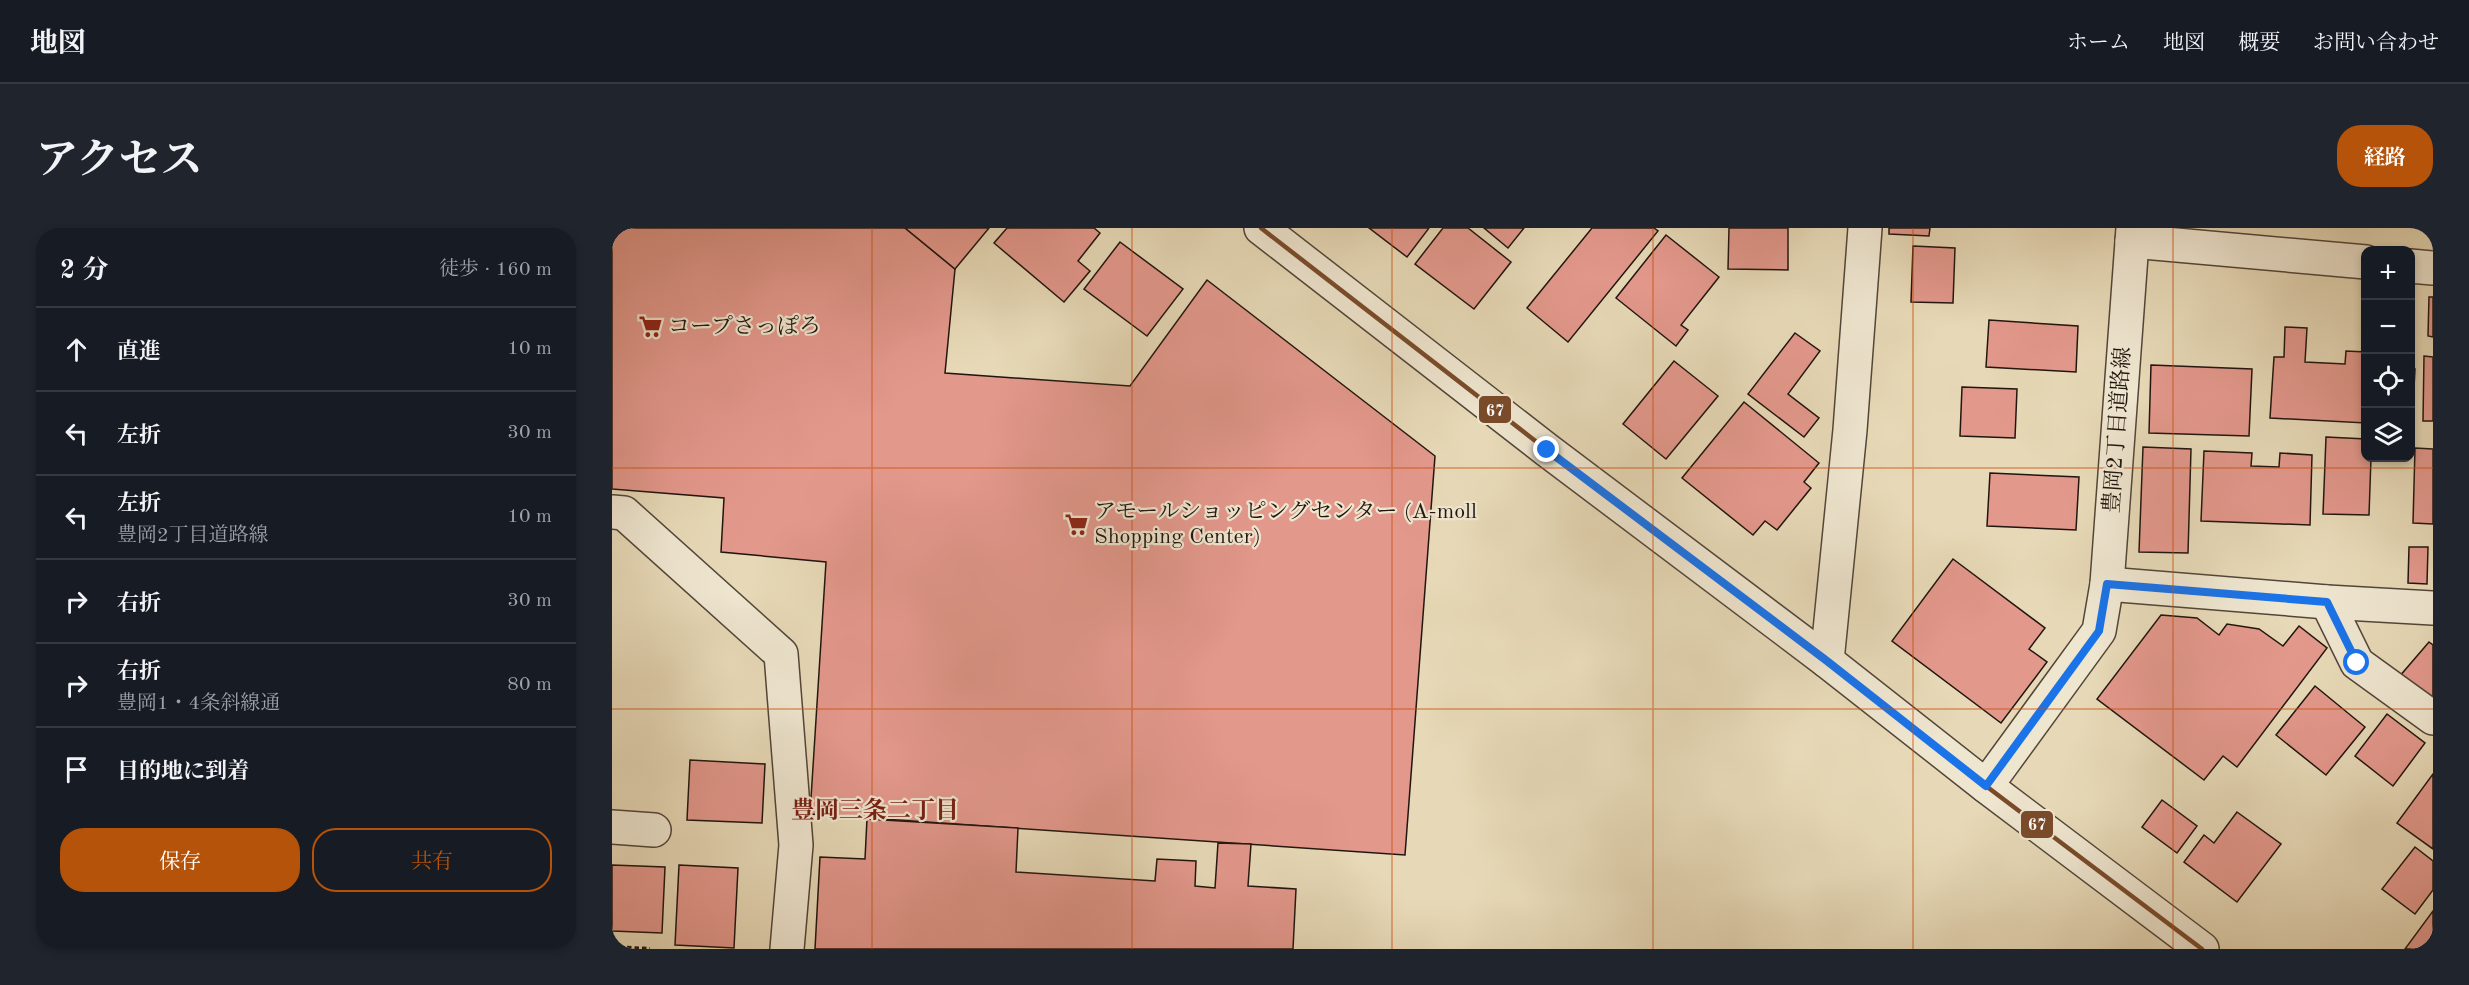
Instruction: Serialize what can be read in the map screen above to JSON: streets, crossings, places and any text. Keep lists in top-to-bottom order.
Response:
{
  "streets": {
    "street": ["豊岡2丁目道路線"]
  },
  "districts": ["豊岡三条二丁目"],
  "places": {
    "supermarket": ["コープさっぽろ", "アモールショッピングセンター (A-moll Shopping Center)"]
  },
  "lines": ["transit line 67"],
  "page": {
    "header": "地図",
    "nav": [
      "ホーム",
      "地図",
      "概要",
      "お問い合わせ"
    ],
    "title": "アクセス",
    "buttons": [
      "経路",
      ["保存", "共有"]
    ],
    "heading": ["2 分", "徒歩 · 160 m"],
    "map_buttons": ["+", "−"],
    "list": [
      ["直進", "10 m"],
      ["左折", "30 m"],
      ["左折", "豊岡2丁目道路線", "10 m"],
      ["右折", "30 m"],
      ["右折", "豊岡1・4条斜線通", "80 m"],
      "目的地に到着"
    ]
  }
}
